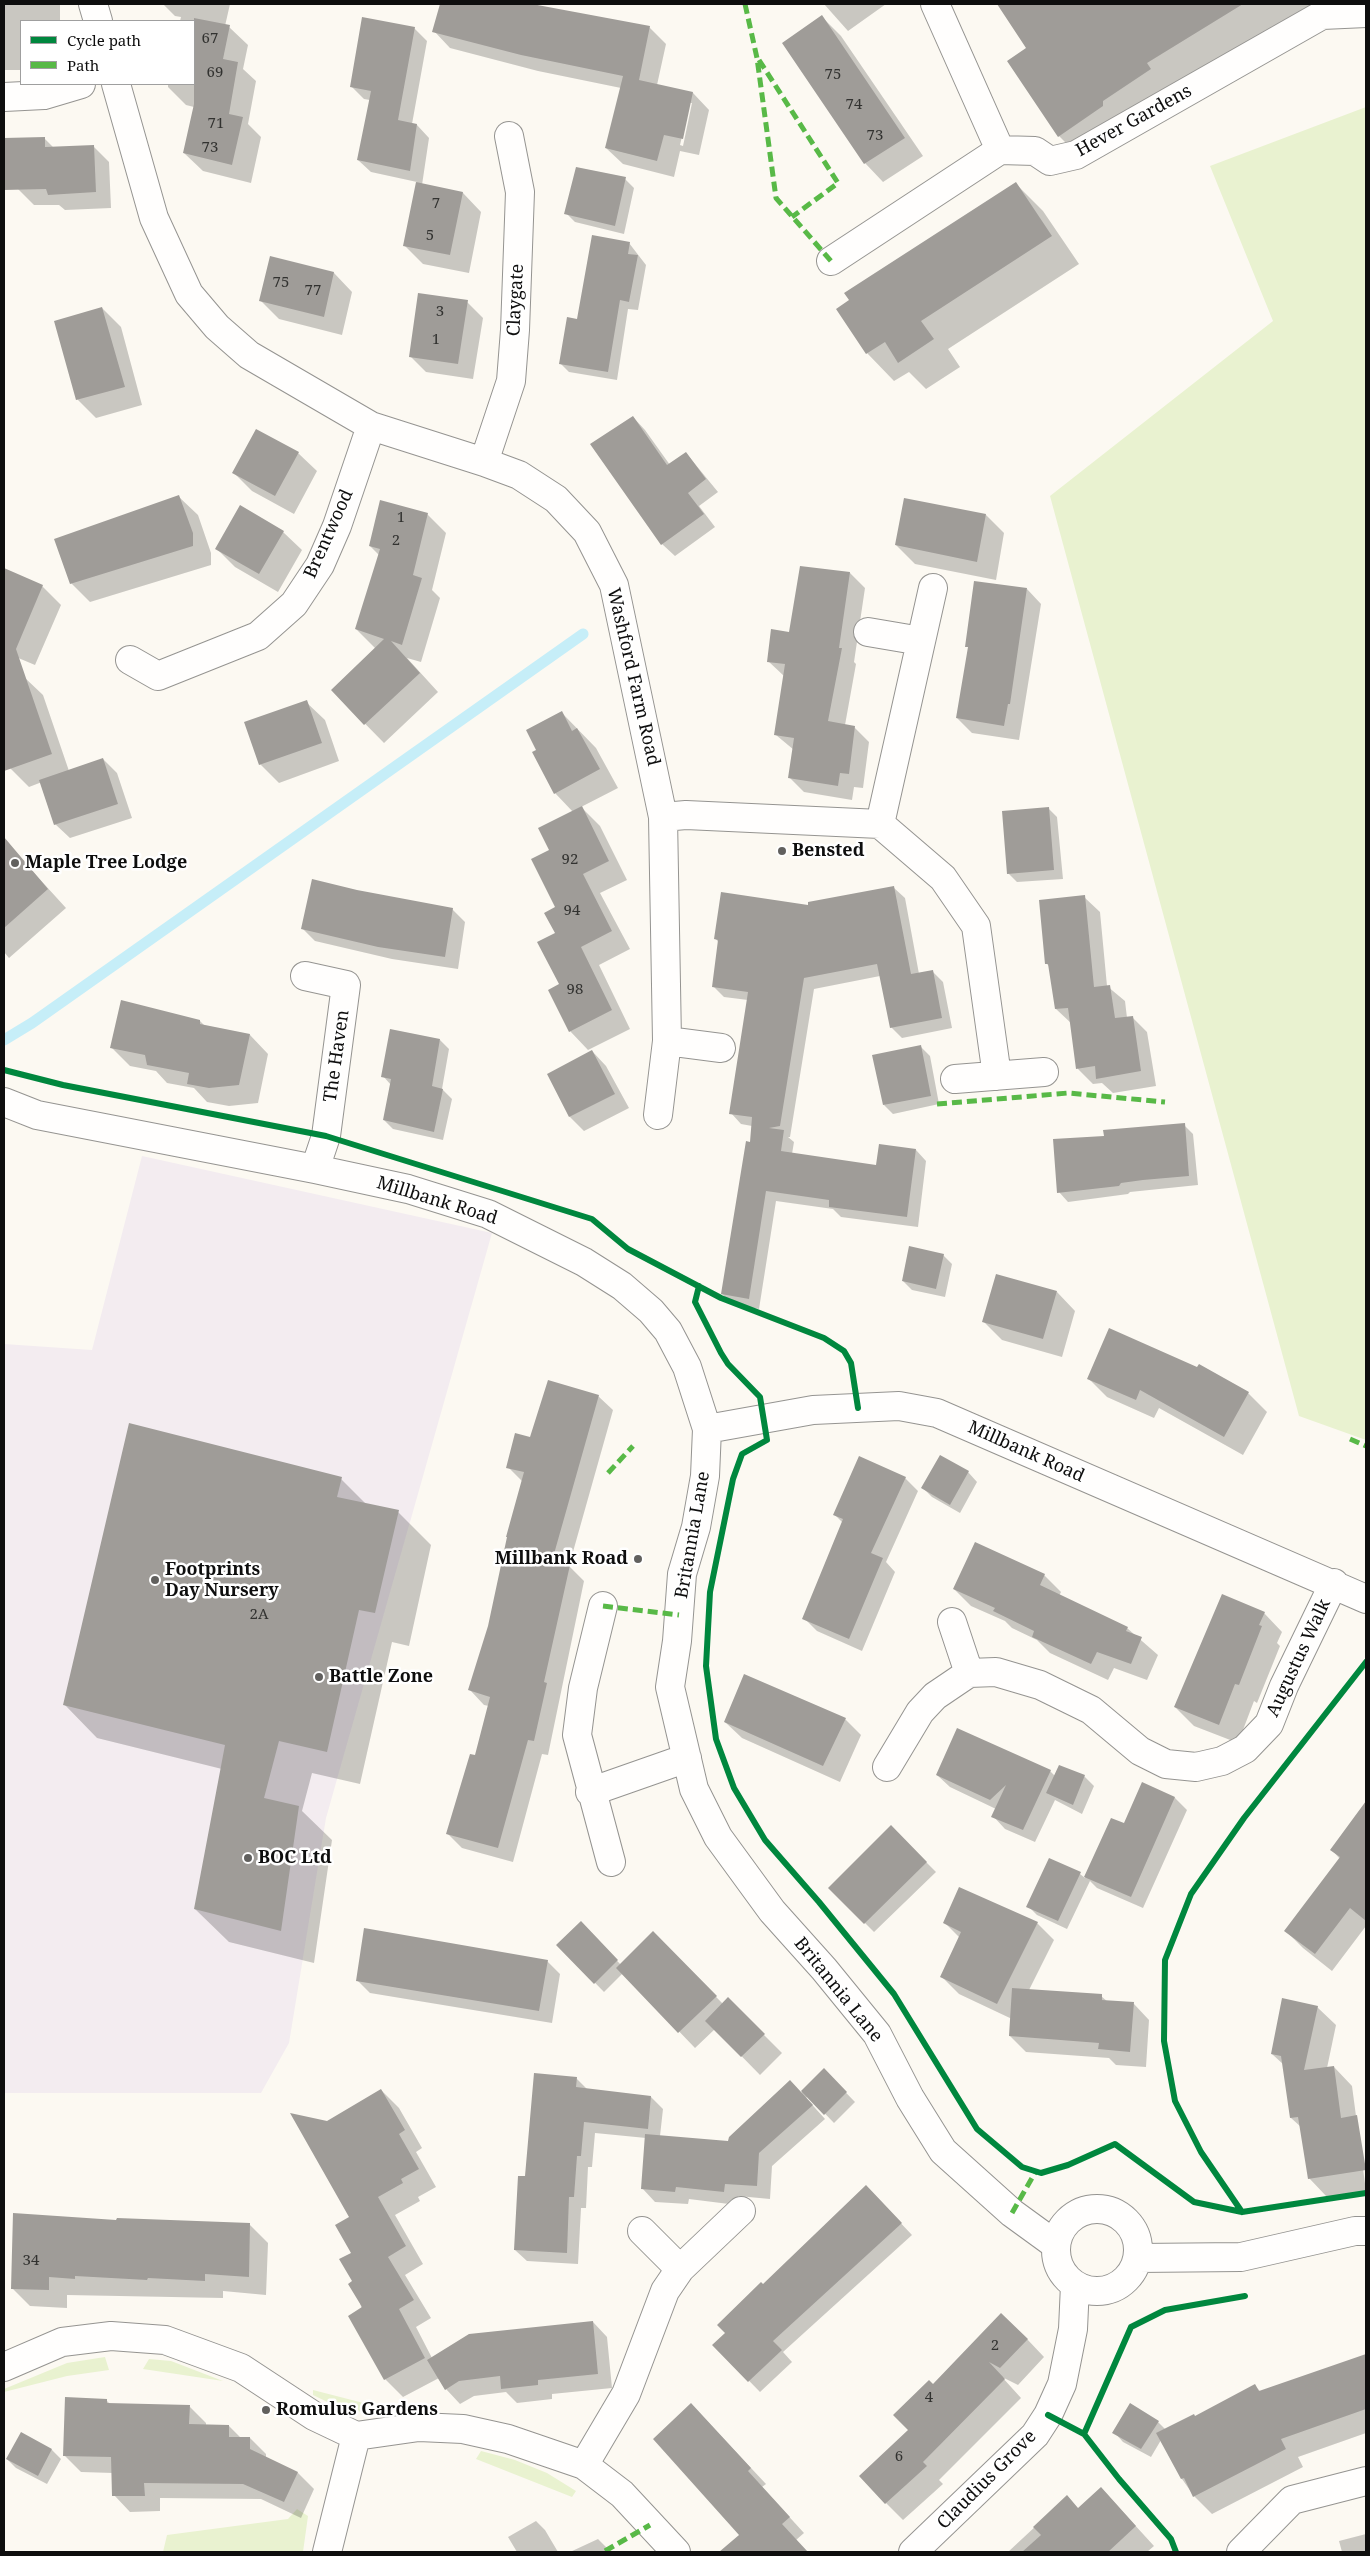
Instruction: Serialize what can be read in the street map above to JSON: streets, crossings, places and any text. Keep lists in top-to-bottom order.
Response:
{
  "streets": {
    "street": [
      "Hever Gardens",
      "Claygate",
      "Brentwood",
      "Washford Farm Road",
      "The Haven",
      "Millbank Road",
      "Britannia Lane",
      "Augustus Walk",
      "Claudius Grove"
    ]
  },
  "crossings": [
    ["Claygate", "Washford Farm Road"],
    ["Brentwood", "Washford Farm Road"],
    ["The Haven", "Millbank Road"],
    ["Millbank Road", "Britannia Lane"],
    ["Millbank Road", "Augustus Walk"],
    ["Britannia Lane", "Claudius Grove"]
  ],
  "places": [
    "Bensted",
    "Maple Tree Lodge",
    "Millbank Road",
    "Footprints Day Nursery",
    "Battle Zone",
    "BOC Ltd",
    "Romulus Gardens"
  ],
  "house_numbers": [
    "67",
    "69",
    "75",
    "74",
    "71",
    "73",
    "73",
    "7",
    "5",
    "75",
    "77",
    "3",
    "1",
    "1",
    "2",
    "92",
    "94",
    "98",
    "2A",
    "34",
    "2",
    "4",
    "6"
  ],
  "legend": ["Cycle path", "Path"]
}
